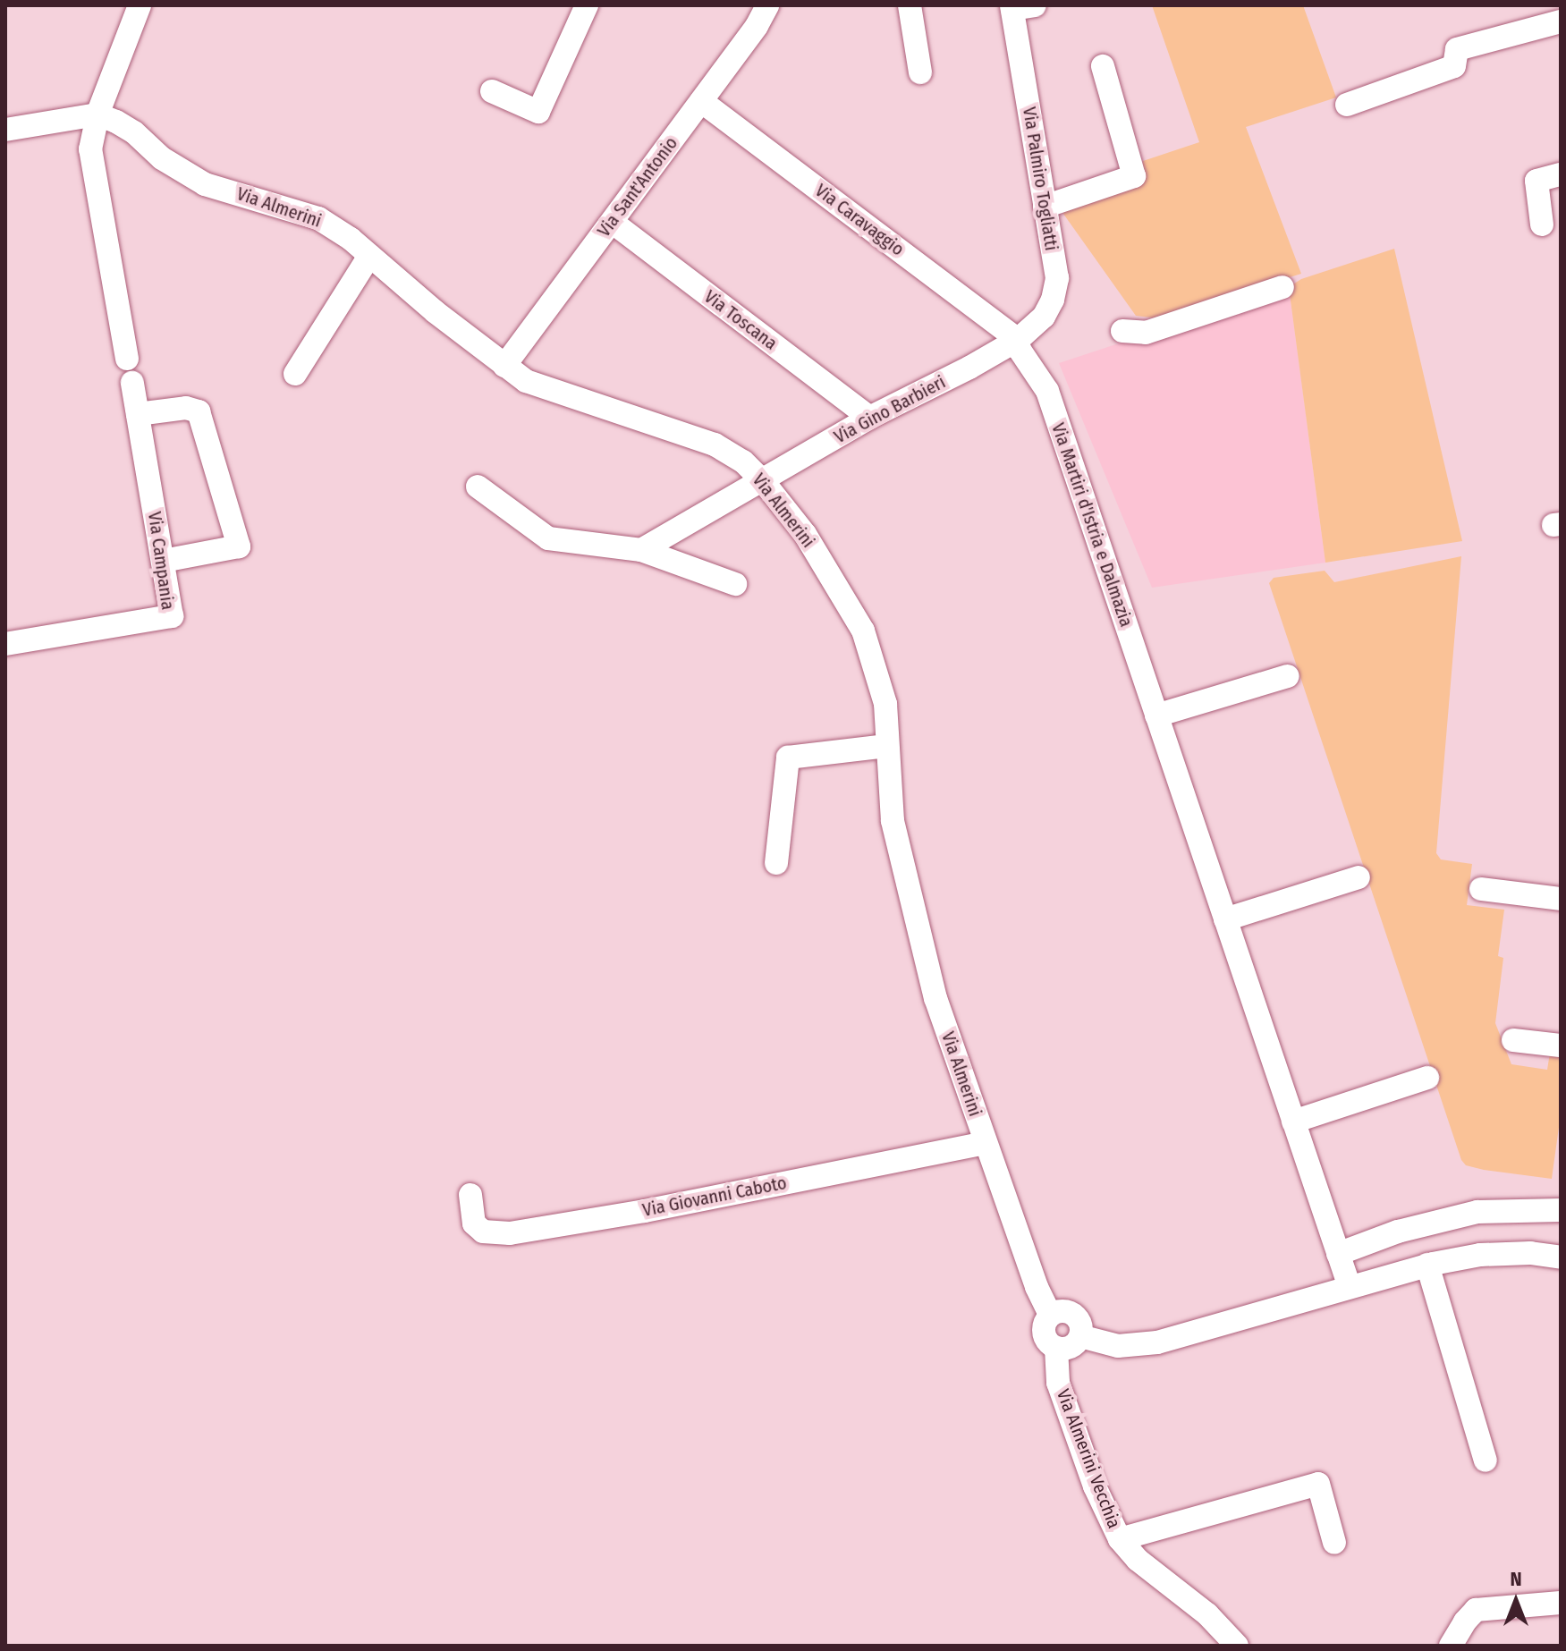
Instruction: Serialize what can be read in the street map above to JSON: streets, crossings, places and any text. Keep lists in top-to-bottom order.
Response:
{
  "streets": {
    "street": [
      "Via Palmiro Togliatti",
      "Via Sant'Antonio",
      "Via Almerini",
      "Via Caravaggio",
      "Via Toscana",
      "Via Gino Barbieri",
      "Via Martiri d'Istria e Dalmazia",
      "Via Campania",
      "Via Giovanni Caboto",
      "Via Almerini Vecchia"
    ]
  },
  "crossings": [
    ["Via Palmiro Togliatti", "Via Caravaggio"],
    ["Via Palmiro Togliatti", "Via Gino Barbieri"],
    ["Via Palmiro Togliatti", "Via Martiri d'Istria e Dalmazia"],
    ["Via Sant'Antonio", "Via Almerini"],
    ["Via Sant'Antonio", "Via Caravaggio"],
    ["Via Sant'Antonio", "Via Toscana"],
    ["Via Almerini", "Via Gino Barbieri"],
    ["Via Almerini", "Via Giovanni Caboto"],
    ["Via Almerini", "Via Almerini Vecchia"],
    ["Via Caravaggio", "Via Gino Barbieri"],
    ["Via Caravaggio", "Via Martiri d'Istria e Dalmazia"],
    ["Via Toscana", "Via Gino Barbieri"],
    ["Via Gino Barbieri", "Via Martiri d'Istria e Dalmazia"]
  ],
  "north": "top"
}
